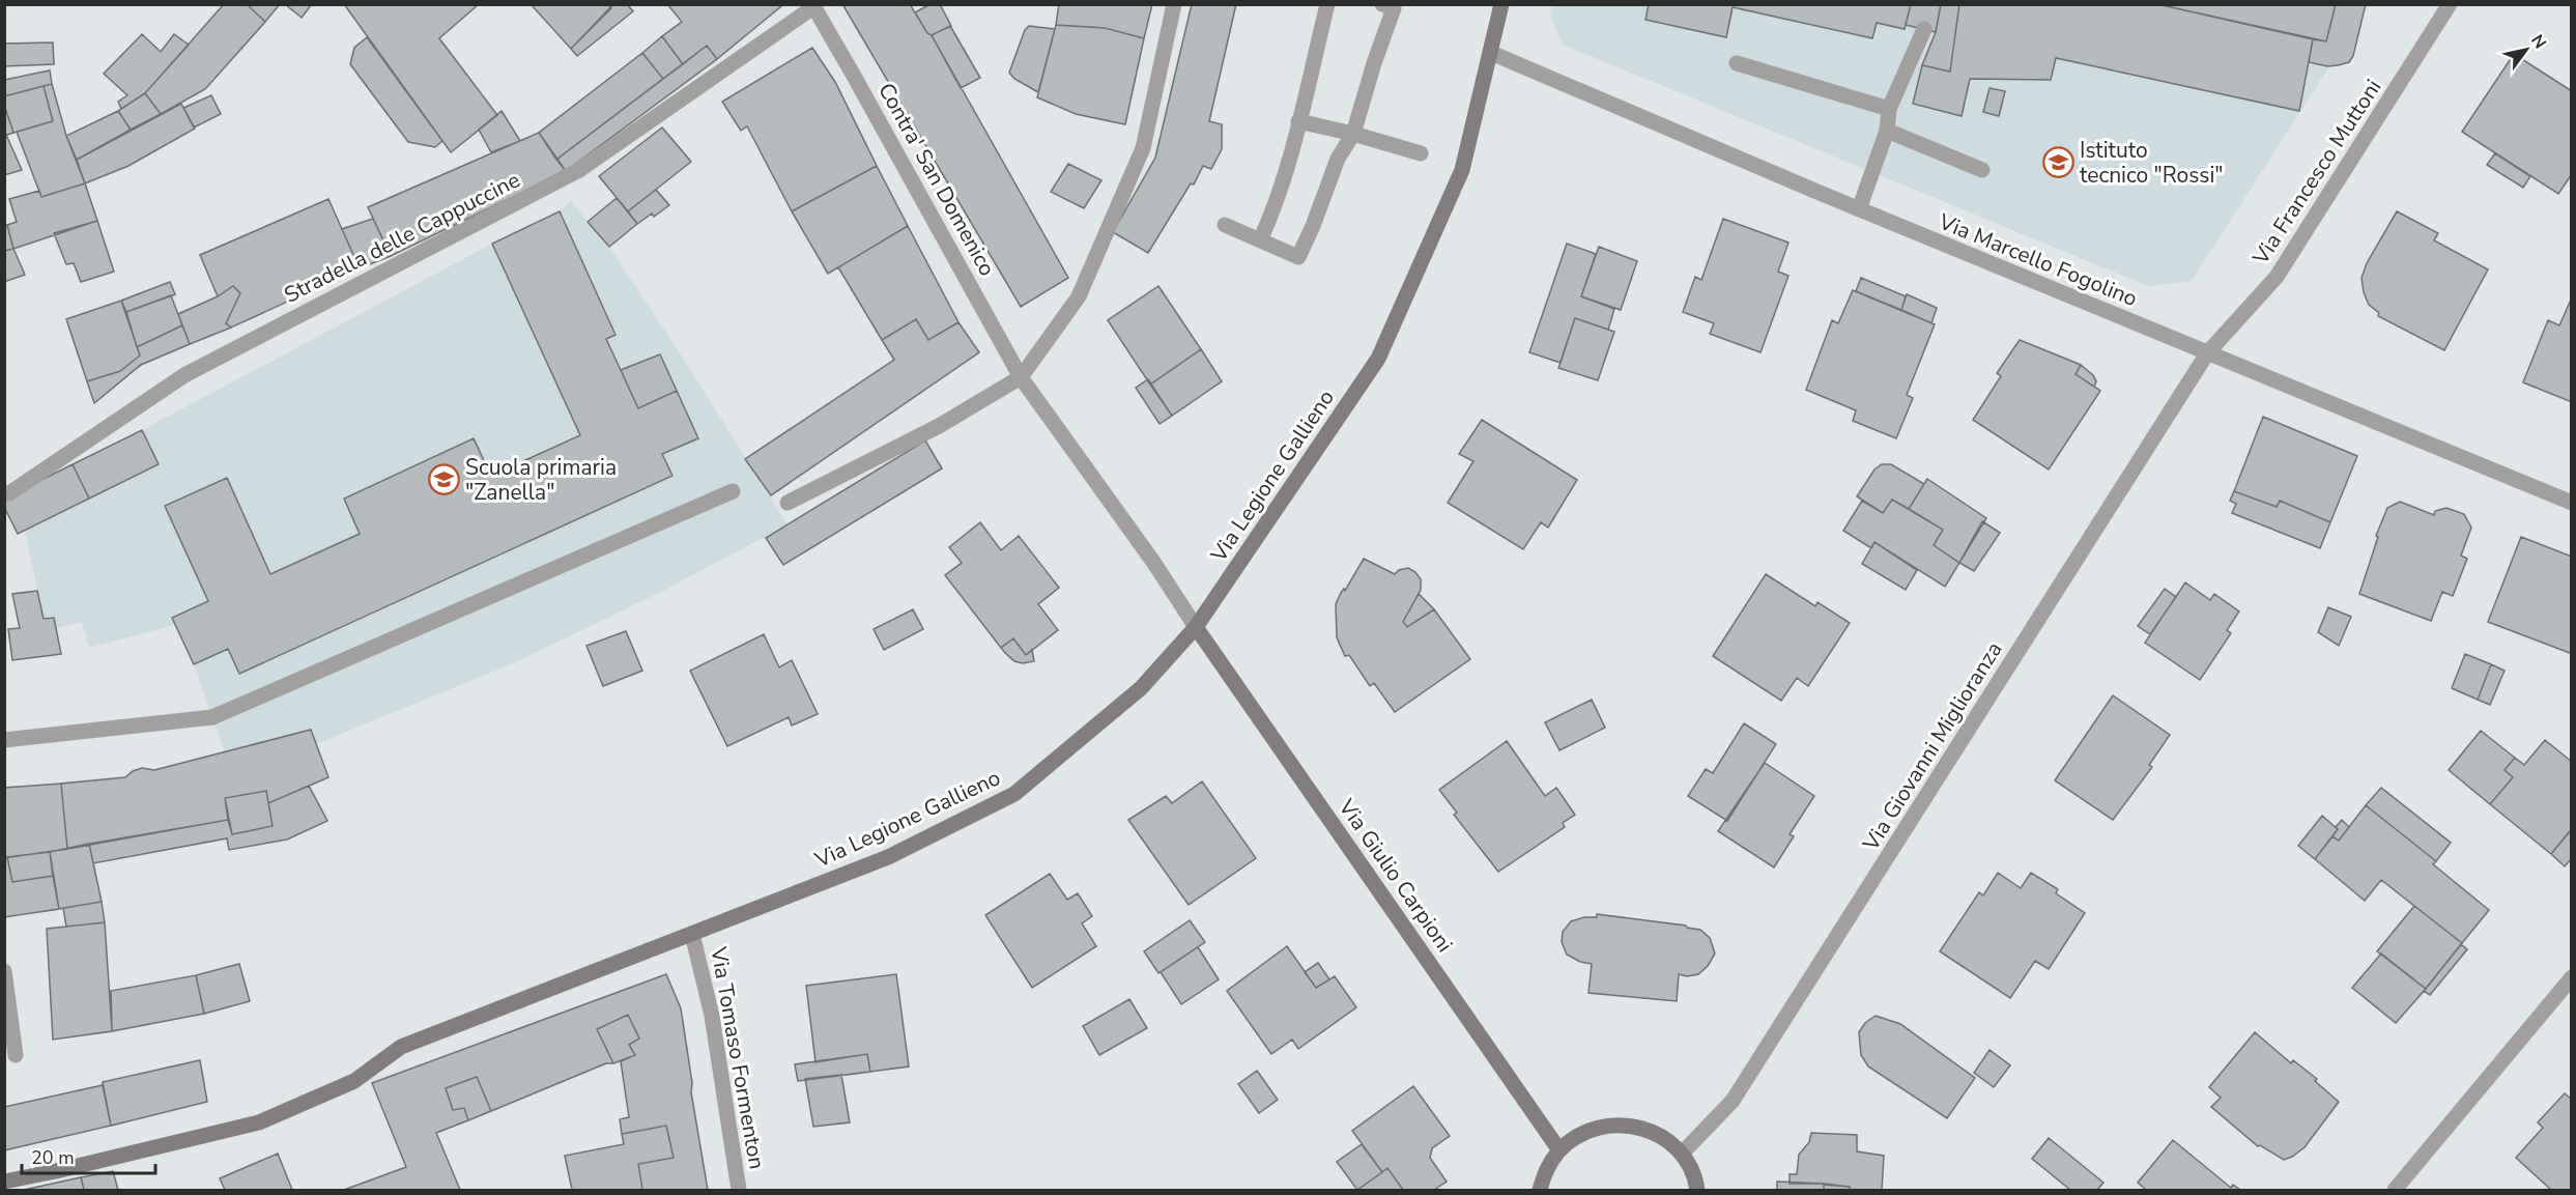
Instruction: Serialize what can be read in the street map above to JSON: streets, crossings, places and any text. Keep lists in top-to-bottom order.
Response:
{
  "streets": {
    "main road": ["Via Legione Gallieno", "Via Giulio Carpioni"],
    "street": [
      "Via Francesco Muttoni",
      "Contra' San Domenico",
      "Stradella delle Cappuccine",
      "Via Marcello Fogolino",
      "Via Giovanni Miglioranza",
      "Via Tomaso Formenton"
    ]
  },
  "crossings": [
    ["Via Francesco Muttoni", "Via Marcello Fogolino"],
    ["Via Francesco Muttoni", "Via Giovanni Miglioranza"],
    ["Contra' San Domenico", "Stradella delle Cappuccine"],
    ["Contra' San Domenico", "Via Legione Gallieno"],
    ["Contra' San Domenico", "Via Giulio Carpioni"],
    ["Via Marcello Fogolino", "Via Legione Gallieno"],
    ["Via Marcello Fogolino", "Via Giovanni Miglioranza"],
    ["Via Legione Gallieno", "Via Giulio Carpioni"],
    ["Via Legione Gallieno", "Via Tomaso Formenton"]
  ],
  "places": {
    "school or university": ["Istituto tecnico \"Rossi\"", "Scuola primaria \"Zanella\""]
  },
  "scale_bar": "20 m",
  "north": "top right"
}
